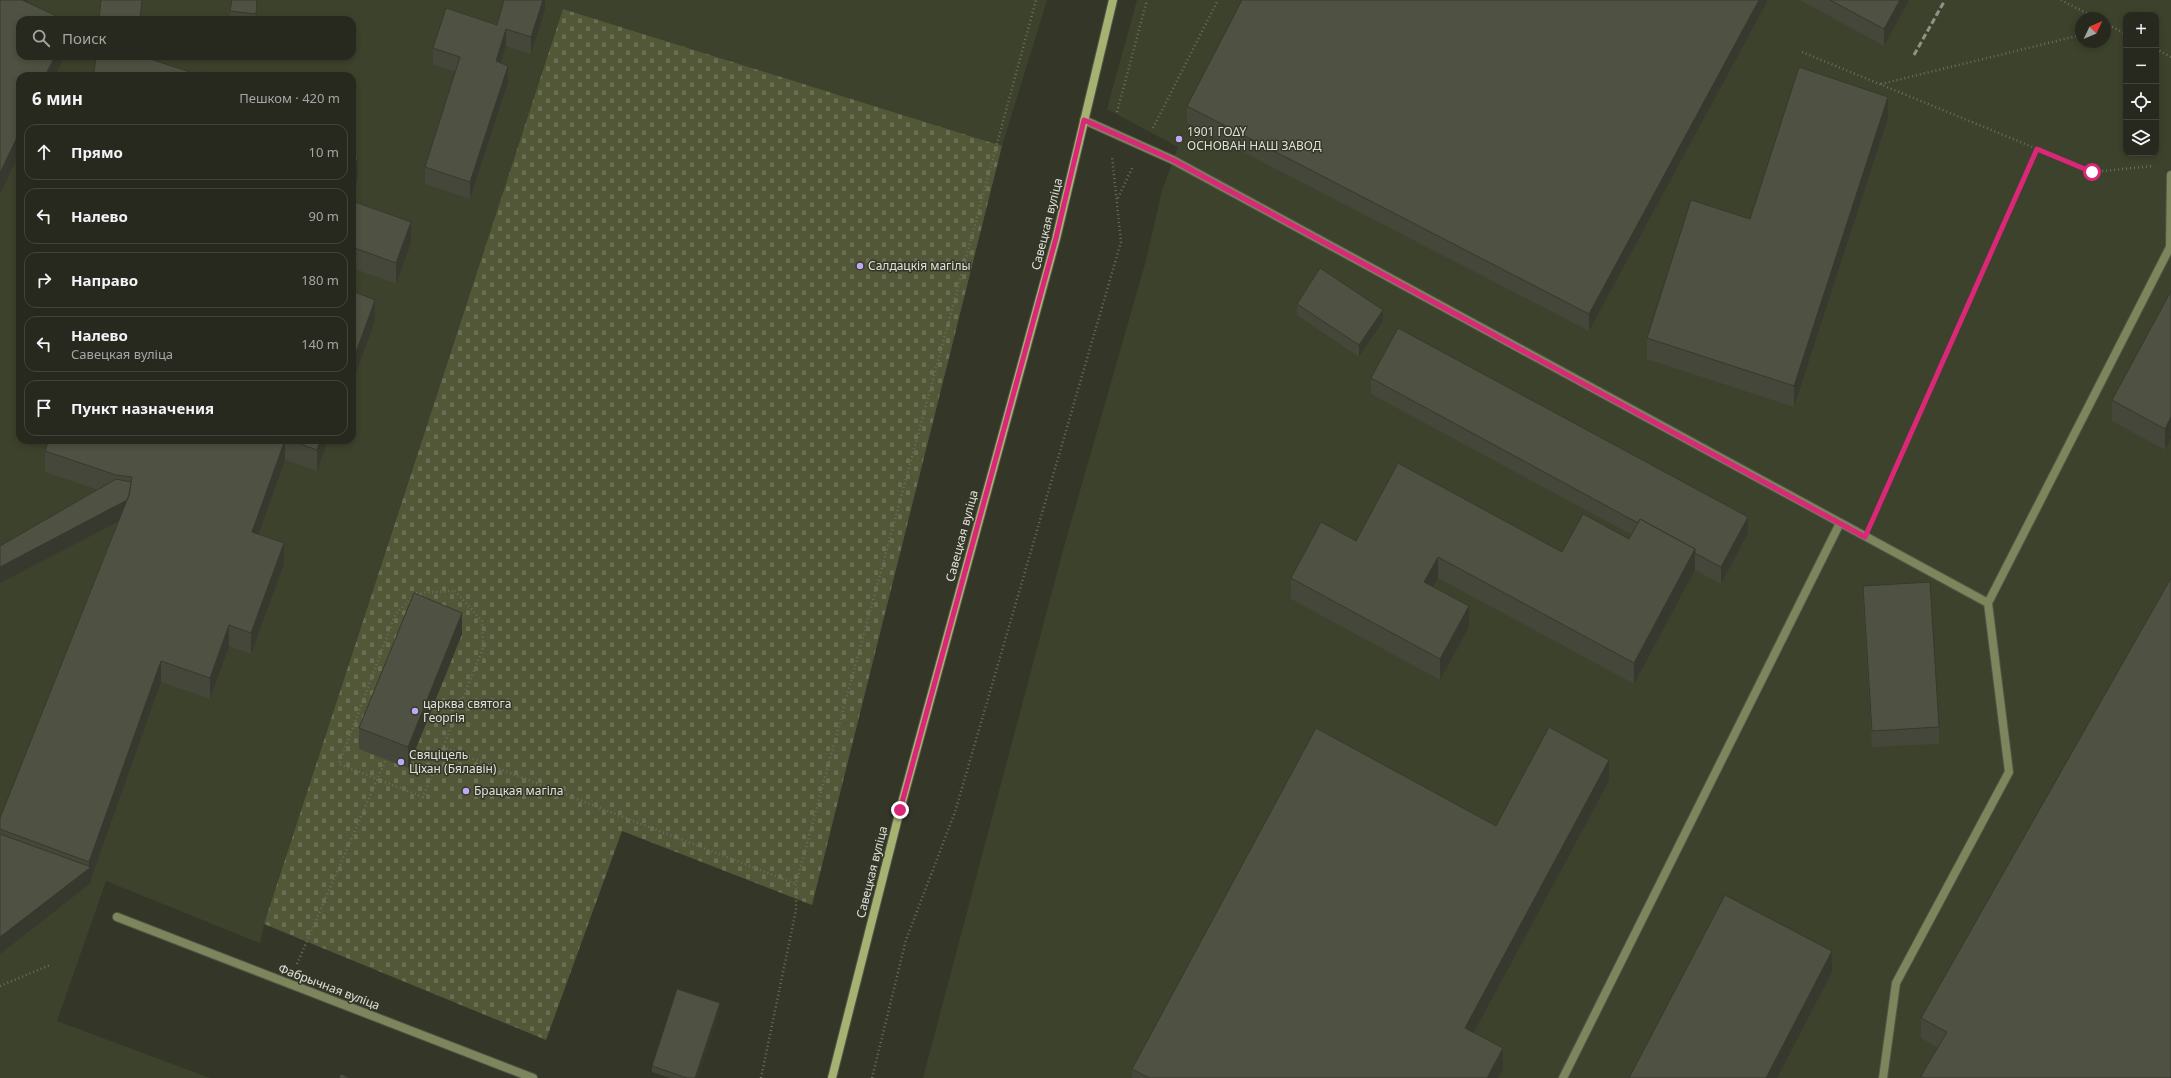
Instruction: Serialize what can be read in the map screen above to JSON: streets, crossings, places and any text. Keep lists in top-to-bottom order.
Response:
{
  "streets": {
    "main road": ["Савецкая вуліца"],
    "street": ["Фабрычная вуліца"]
  },
  "places": [
    "1901 ΓΟΔΥ ОСНОВАН НАШ ЗАВОД",
    "Салдацкія магілы",
    "царква святога Георгія",
    "Свяціцель Ціхан (Бялавін)",
    "Брацкая магіла"
  ],
  "north": "top right",
  "page": {
    "map_buttons": ["+", "−"],
    "search": "Поиск",
    "heading": ["6 мин", "Пешком · 420 m"],
    "list": [
      ["Прямо", "10 m"],
      ["Налево", "90 m"],
      ["Направо", "180 m"],
      ["Налево", "Савецкая вуліца", "140 m"],
      "Пункт назначения"
    ]
  }
}
